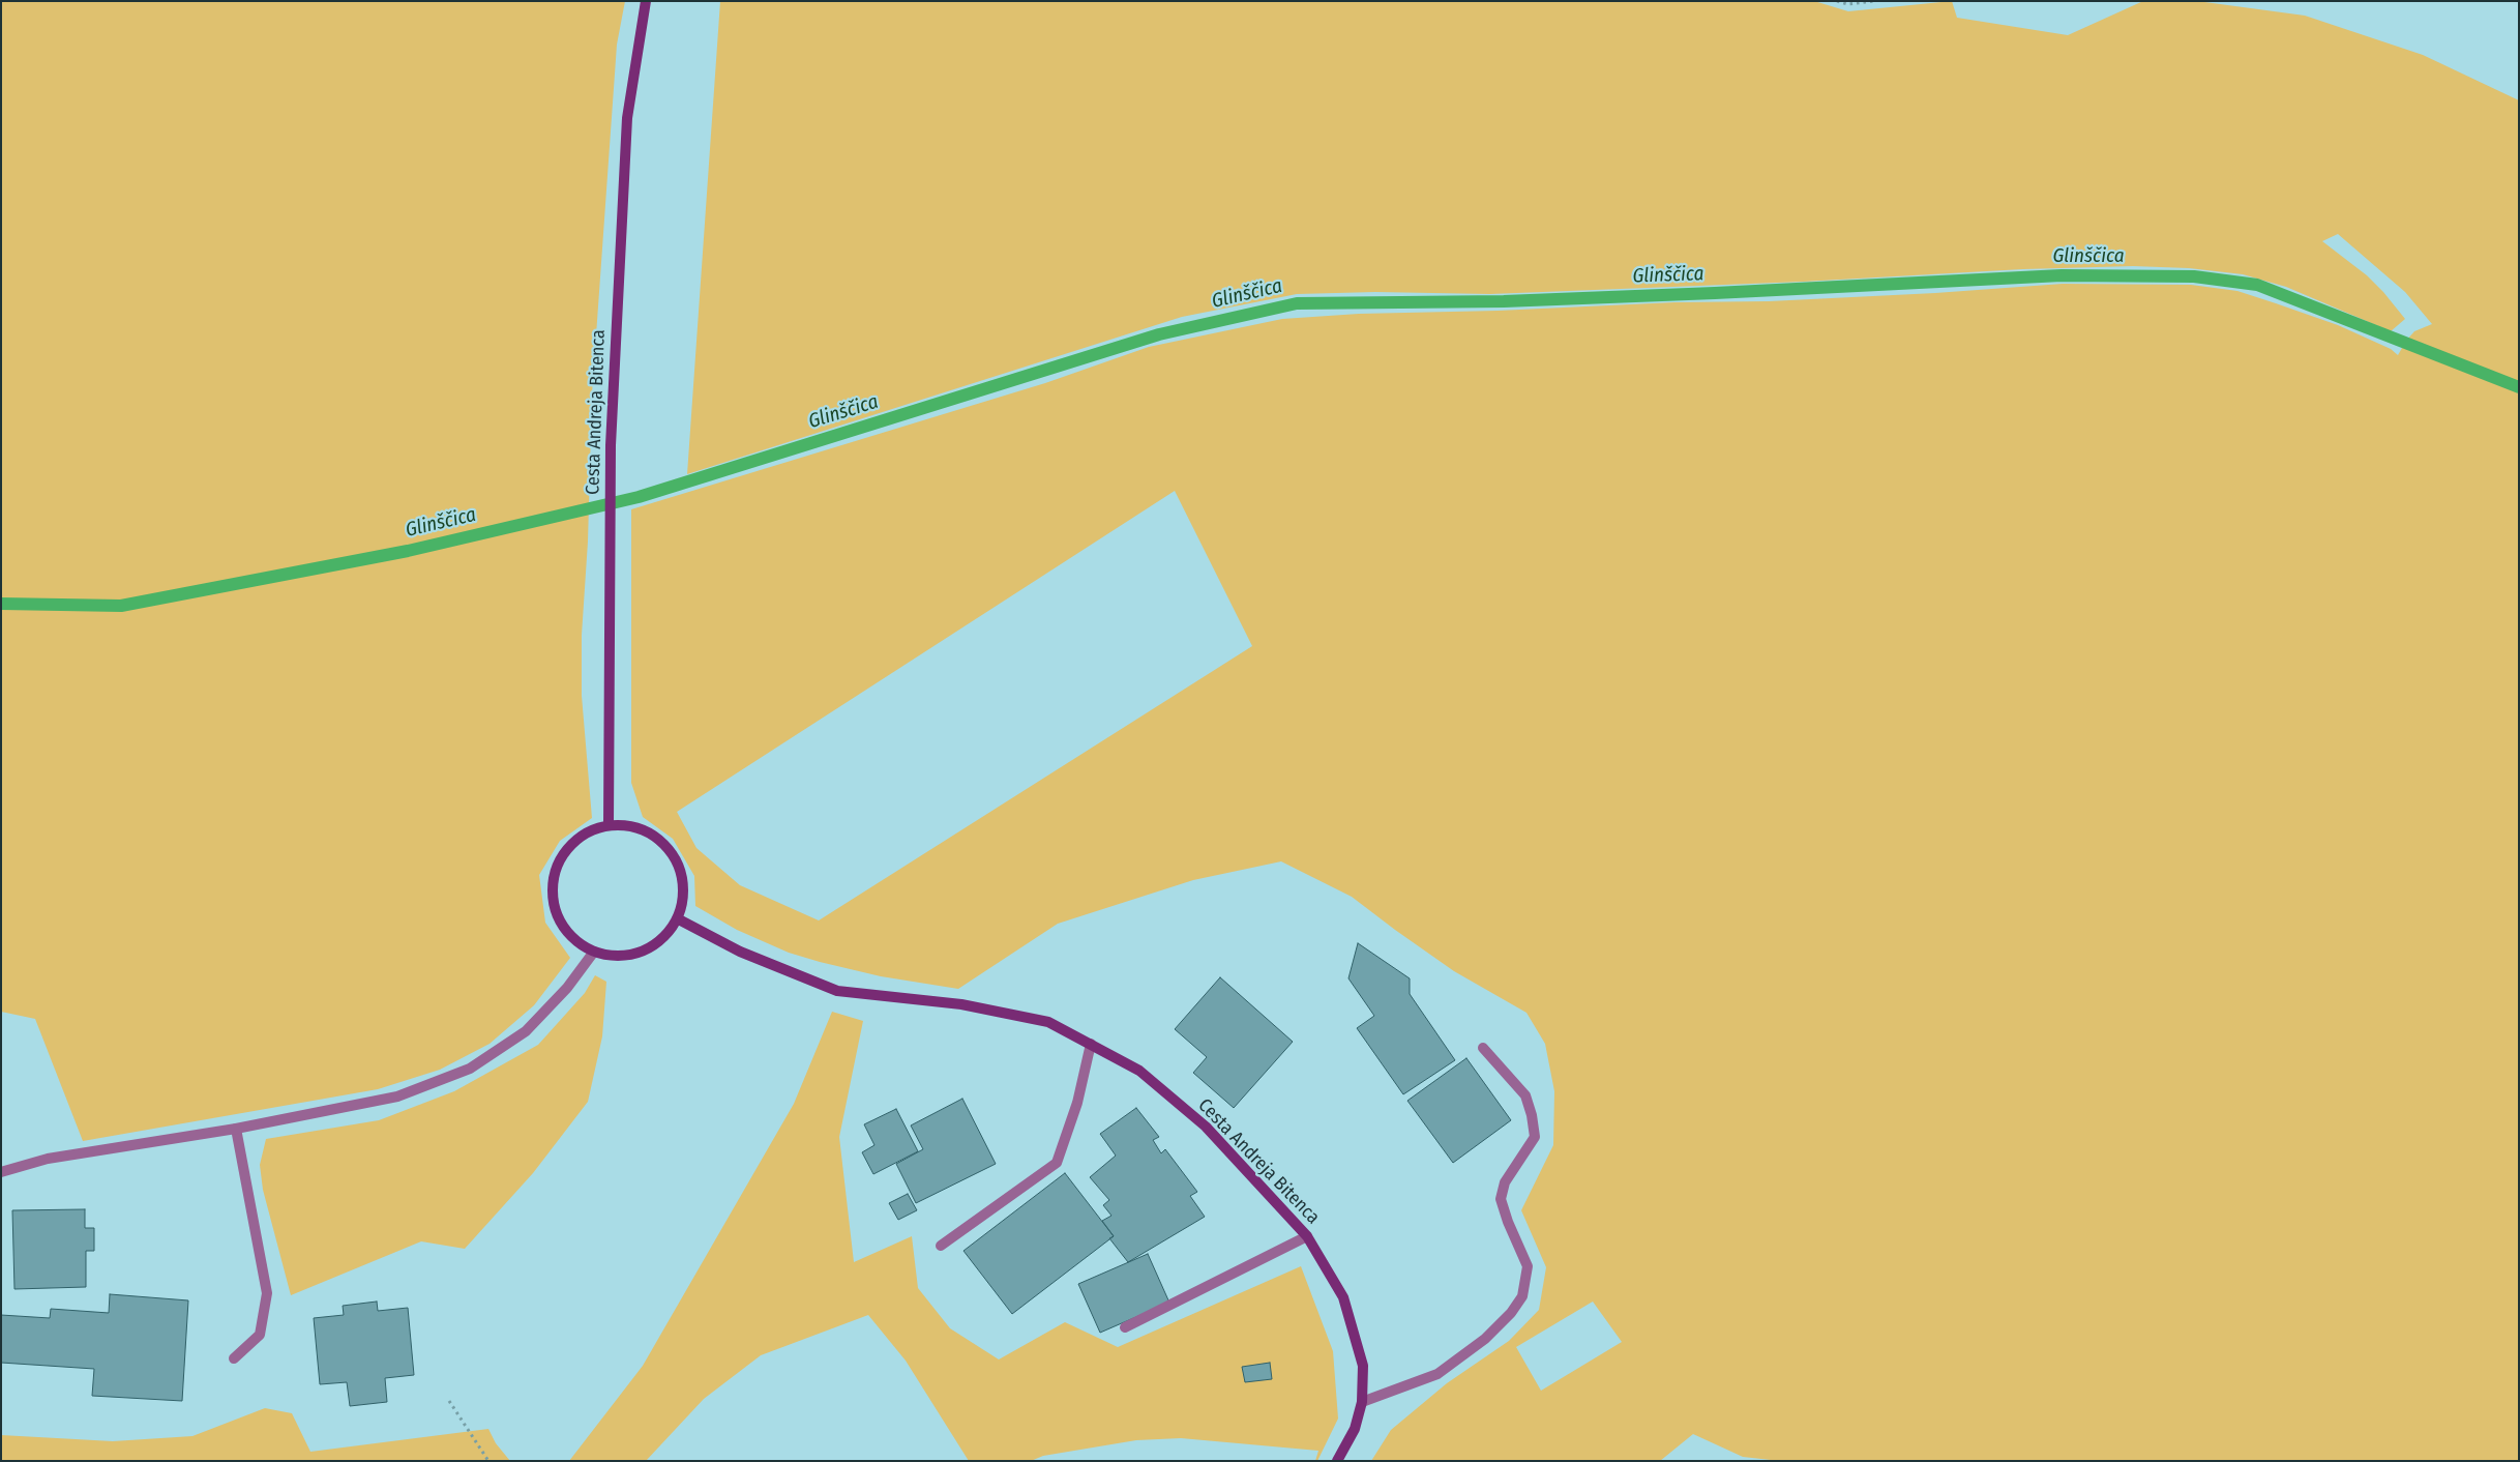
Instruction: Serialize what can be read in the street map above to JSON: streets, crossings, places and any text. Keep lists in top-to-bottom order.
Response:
{
  "streets": {
    "street": ["Cesta Andreja Bitenca"]
  },
  "water": ["Glinščica"]
}
